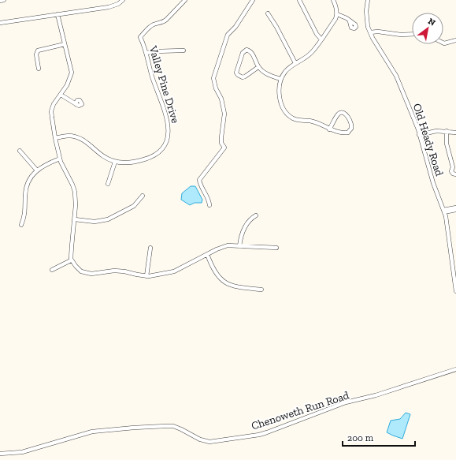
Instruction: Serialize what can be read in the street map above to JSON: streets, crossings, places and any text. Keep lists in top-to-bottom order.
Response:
{
  "streets": {
    "street": ["Valley Pine Drive", "Old Heady Road", "Chenoweth Run Road"]
  },
  "scale_bar": "200 m",
  "north": "top right"
}
